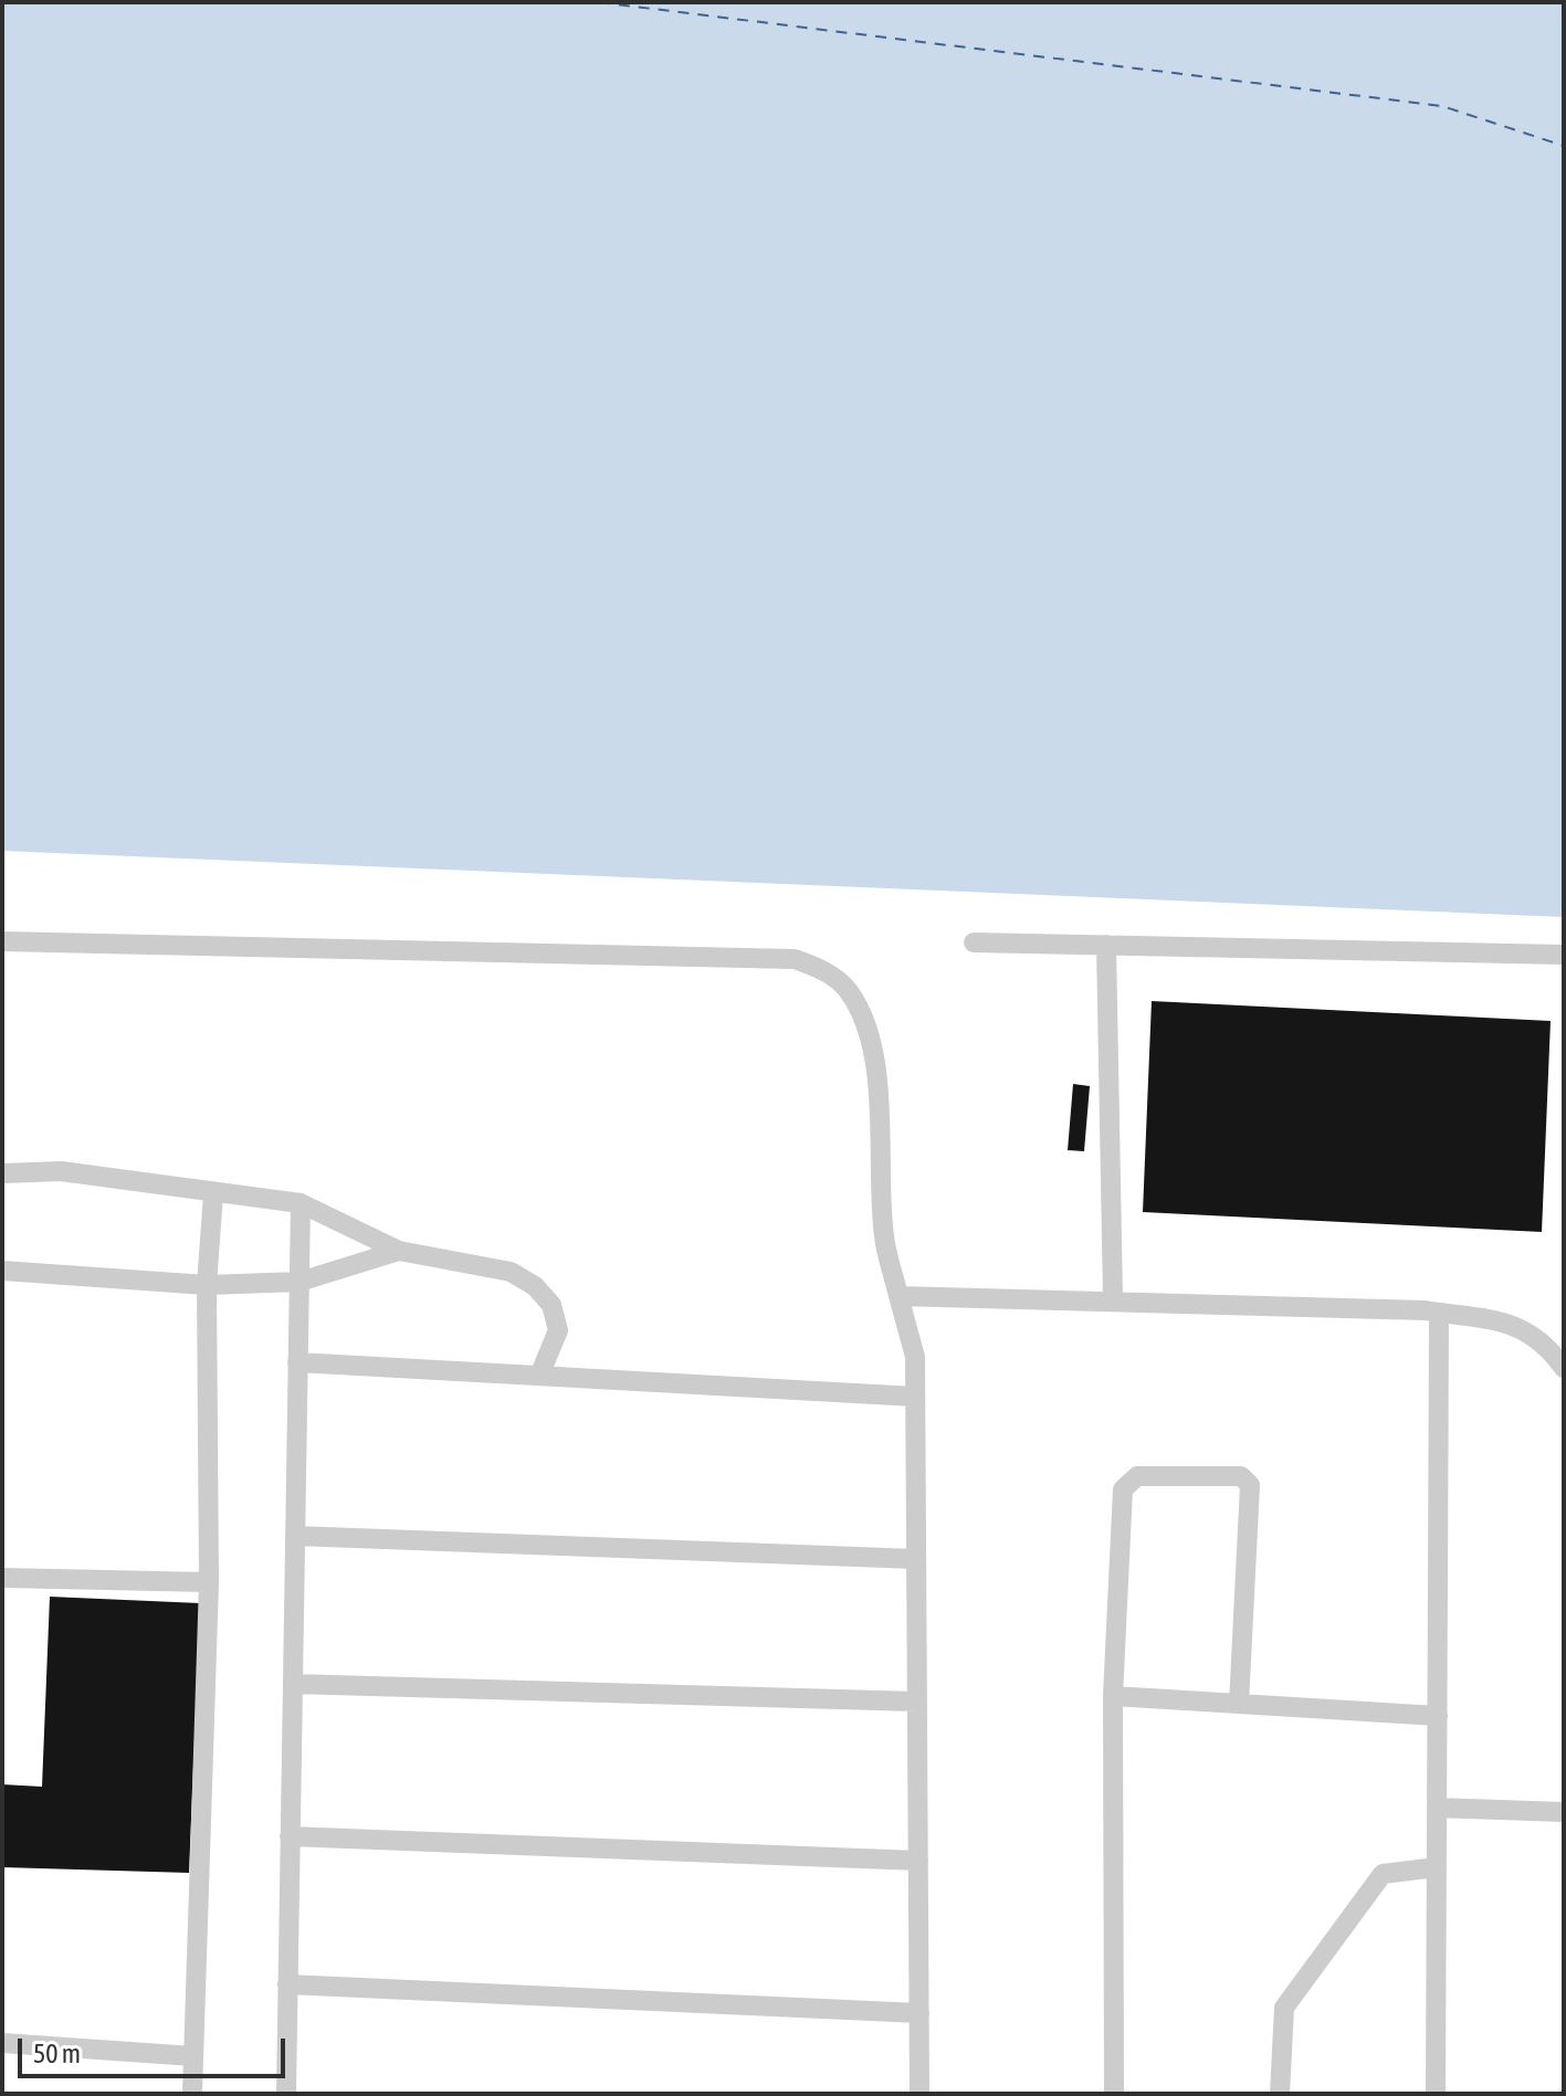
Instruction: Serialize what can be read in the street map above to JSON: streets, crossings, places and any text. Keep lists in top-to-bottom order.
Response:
{
  "scale_bar": "50 m"
}
